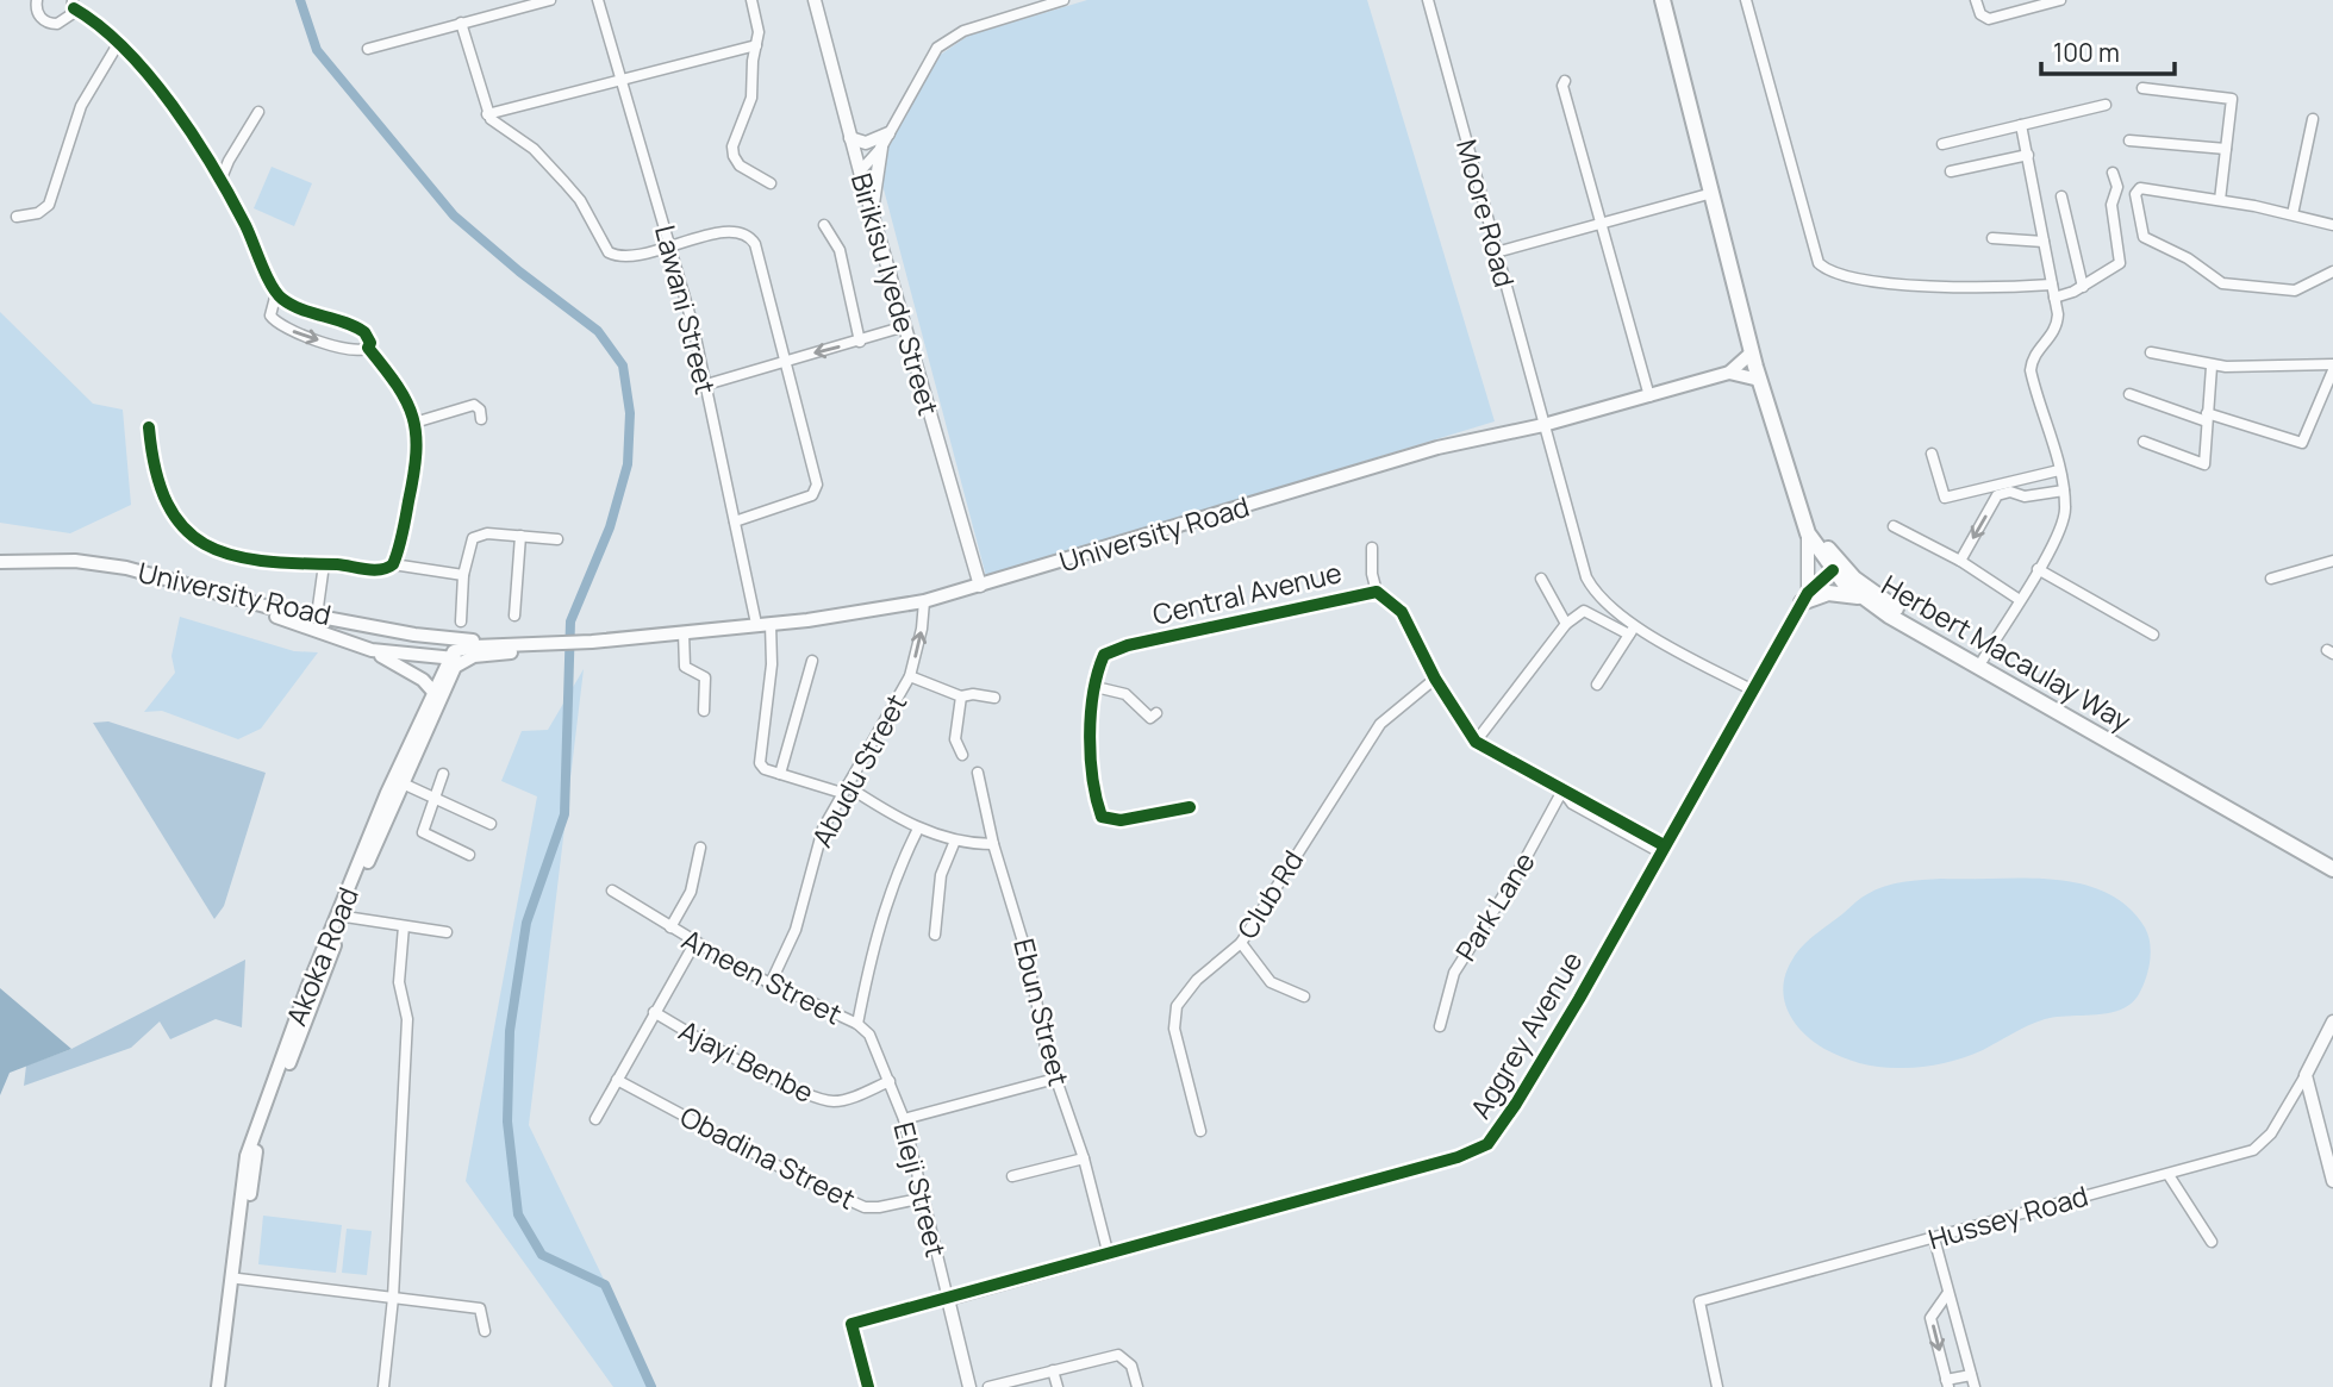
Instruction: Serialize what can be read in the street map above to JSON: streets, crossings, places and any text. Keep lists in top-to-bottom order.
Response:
{
  "streets": {
    "highway": ["Herbert Macaulay Way"],
    "main road": ["University Road", "Akoka Road"],
    "street": [
      "Moore Road",
      "Birikisu Iyede Street",
      "Lawani Street",
      "Central Avenue",
      "Abudu Street",
      "Club Rd",
      "Park Lane",
      "Ameen Street",
      "Ebun Street",
      "Aggrey Avenue",
      "Ajayi Benbe",
      "Obadina Street",
      "Eleji Street",
      "Hussey Road"
    ]
  },
  "crossings": [
    ["Moore Road", "University Road"],
    ["Moore Road", "Aggrey Avenue"],
    ["Birikisu Iyede Street", "University Road"],
    ["Lawani Street", "University Road"],
    ["University Road", "Abudu Street"],
    ["University Road", "Akoka Road"],
    ["Central Avenue", "Club Rd"],
    ["Central Avenue", "Park Lane"],
    ["Central Avenue", "Aggrey Avenue"],
    ["Abudu Street", "Ameen Street"],
    ["Ameen Street", "Ajayi Benbe"],
    ["Ameen Street", "Eleji Street"],
    ["Ebun Street", "Aggrey Avenue"],
    ["Aggrey Avenue", "Eleji Street"],
    ["Ajayi Benbe", "Eleji Street"],
    ["Obadina Street", "Eleji Street"]
  ],
  "scale_bar": "100 m"
}
